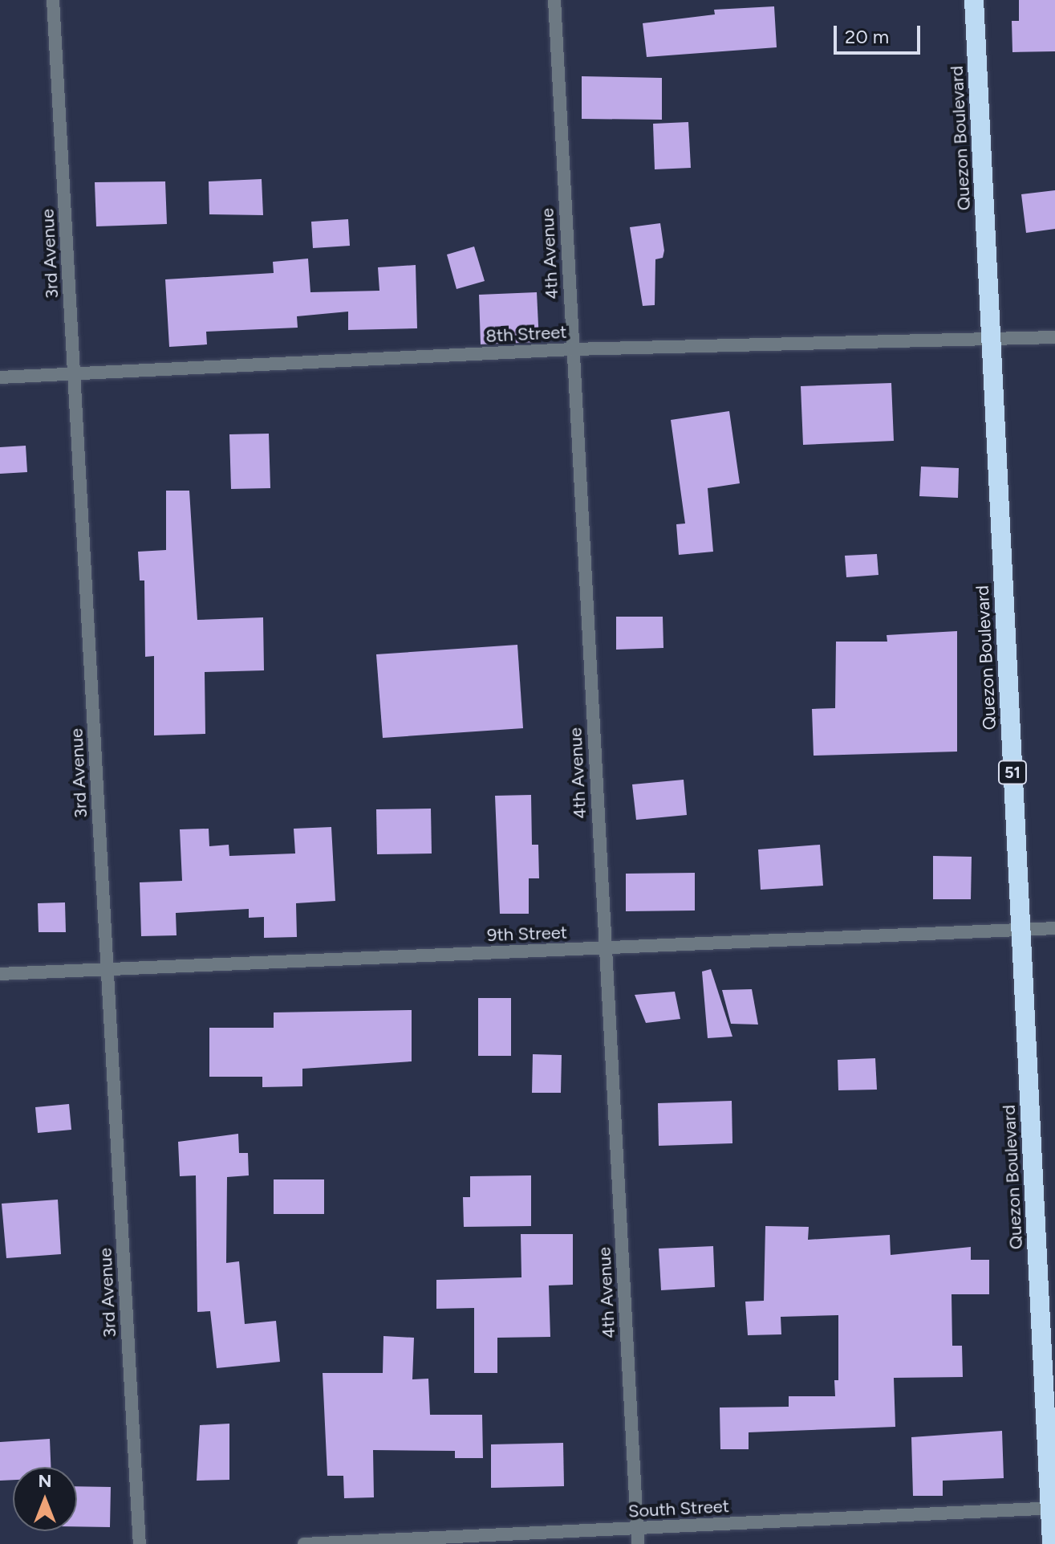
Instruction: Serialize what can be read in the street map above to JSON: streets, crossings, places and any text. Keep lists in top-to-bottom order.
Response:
{
  "streets": {
    "highway": ["Quezon Boulevard", "51"],
    "street": [
      "3rd Avenue",
      "4th Avenue",
      "8th Street",
      "9th Street",
      "South Street"
    ]
  },
  "crossings": [
    ["Quezon Boulevard", "8th Street"],
    ["Quezon Boulevard", "9th Street"],
    ["Quezon Boulevard", "South Street"],
    ["3rd Avenue", "8th Street"],
    ["3rd Avenue", "9th Street"],
    ["4th Avenue", "8th Street"],
    ["4th Avenue", "9th Street"],
    ["4th Avenue", "South Street"]
  ],
  "scale_bar": "20 m",
  "north": "top"
}
